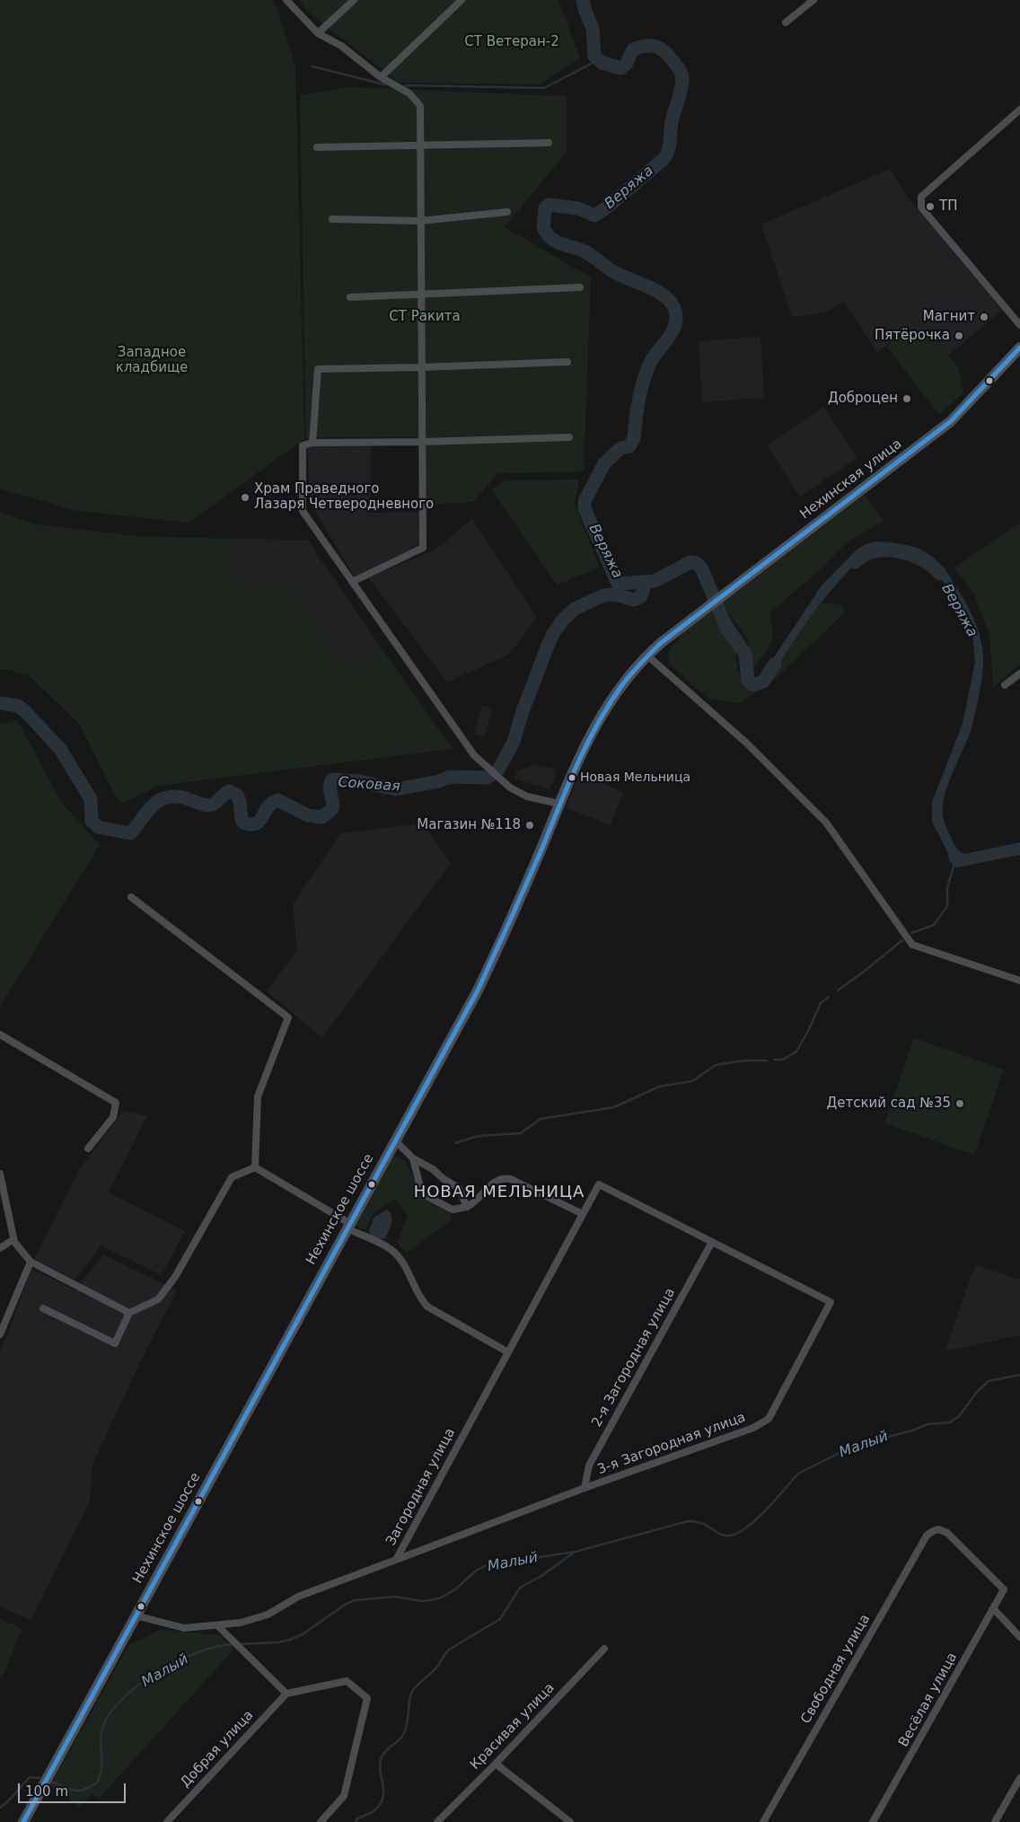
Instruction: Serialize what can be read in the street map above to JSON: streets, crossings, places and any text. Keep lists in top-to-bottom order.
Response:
{
  "streets": {
    "main road": ["Нехинская улица", "Нехинское шоссе"],
    "street": [
      "2-я Загородная улица",
      "3-я Загородная улица",
      "Загородная улица",
      "Свободная улица",
      "Весёлая улица",
      "Красивая улица",
      "Добрая улица"
    ]
  },
  "crossings": [
    ["Нехинская улица", "Нехинское шоссе"],
    ["Нехинское шоссе", "Загородная улица"],
    ["2-я Загородная улица", "3-я Загородная улица"],
    ["2-я Загородная улица", "Загородная улица"],
    ["3-я Загородная улица", "Загородная улица"],
    ["Свободная улица", "Весёлая улица"]
  ],
  "districts": ["НОВАЯ МЕЛЬНИЦА"],
  "water": ["Веряжа", "Соковая", "Малый"],
  "parks": ["СТ Ветеран-2", "СТ Ракита", "Западное кладбище"],
  "places": [
    "ТП",
    "Магнит",
    "Пятёрочка",
    "Доброцен",
    "Храм Праведного Лазаря Четверодневного",
    "Новая Мельница",
    "Магазин №118",
    "Детский сад №35"
  ],
  "scale_bar": "100 m"
}
